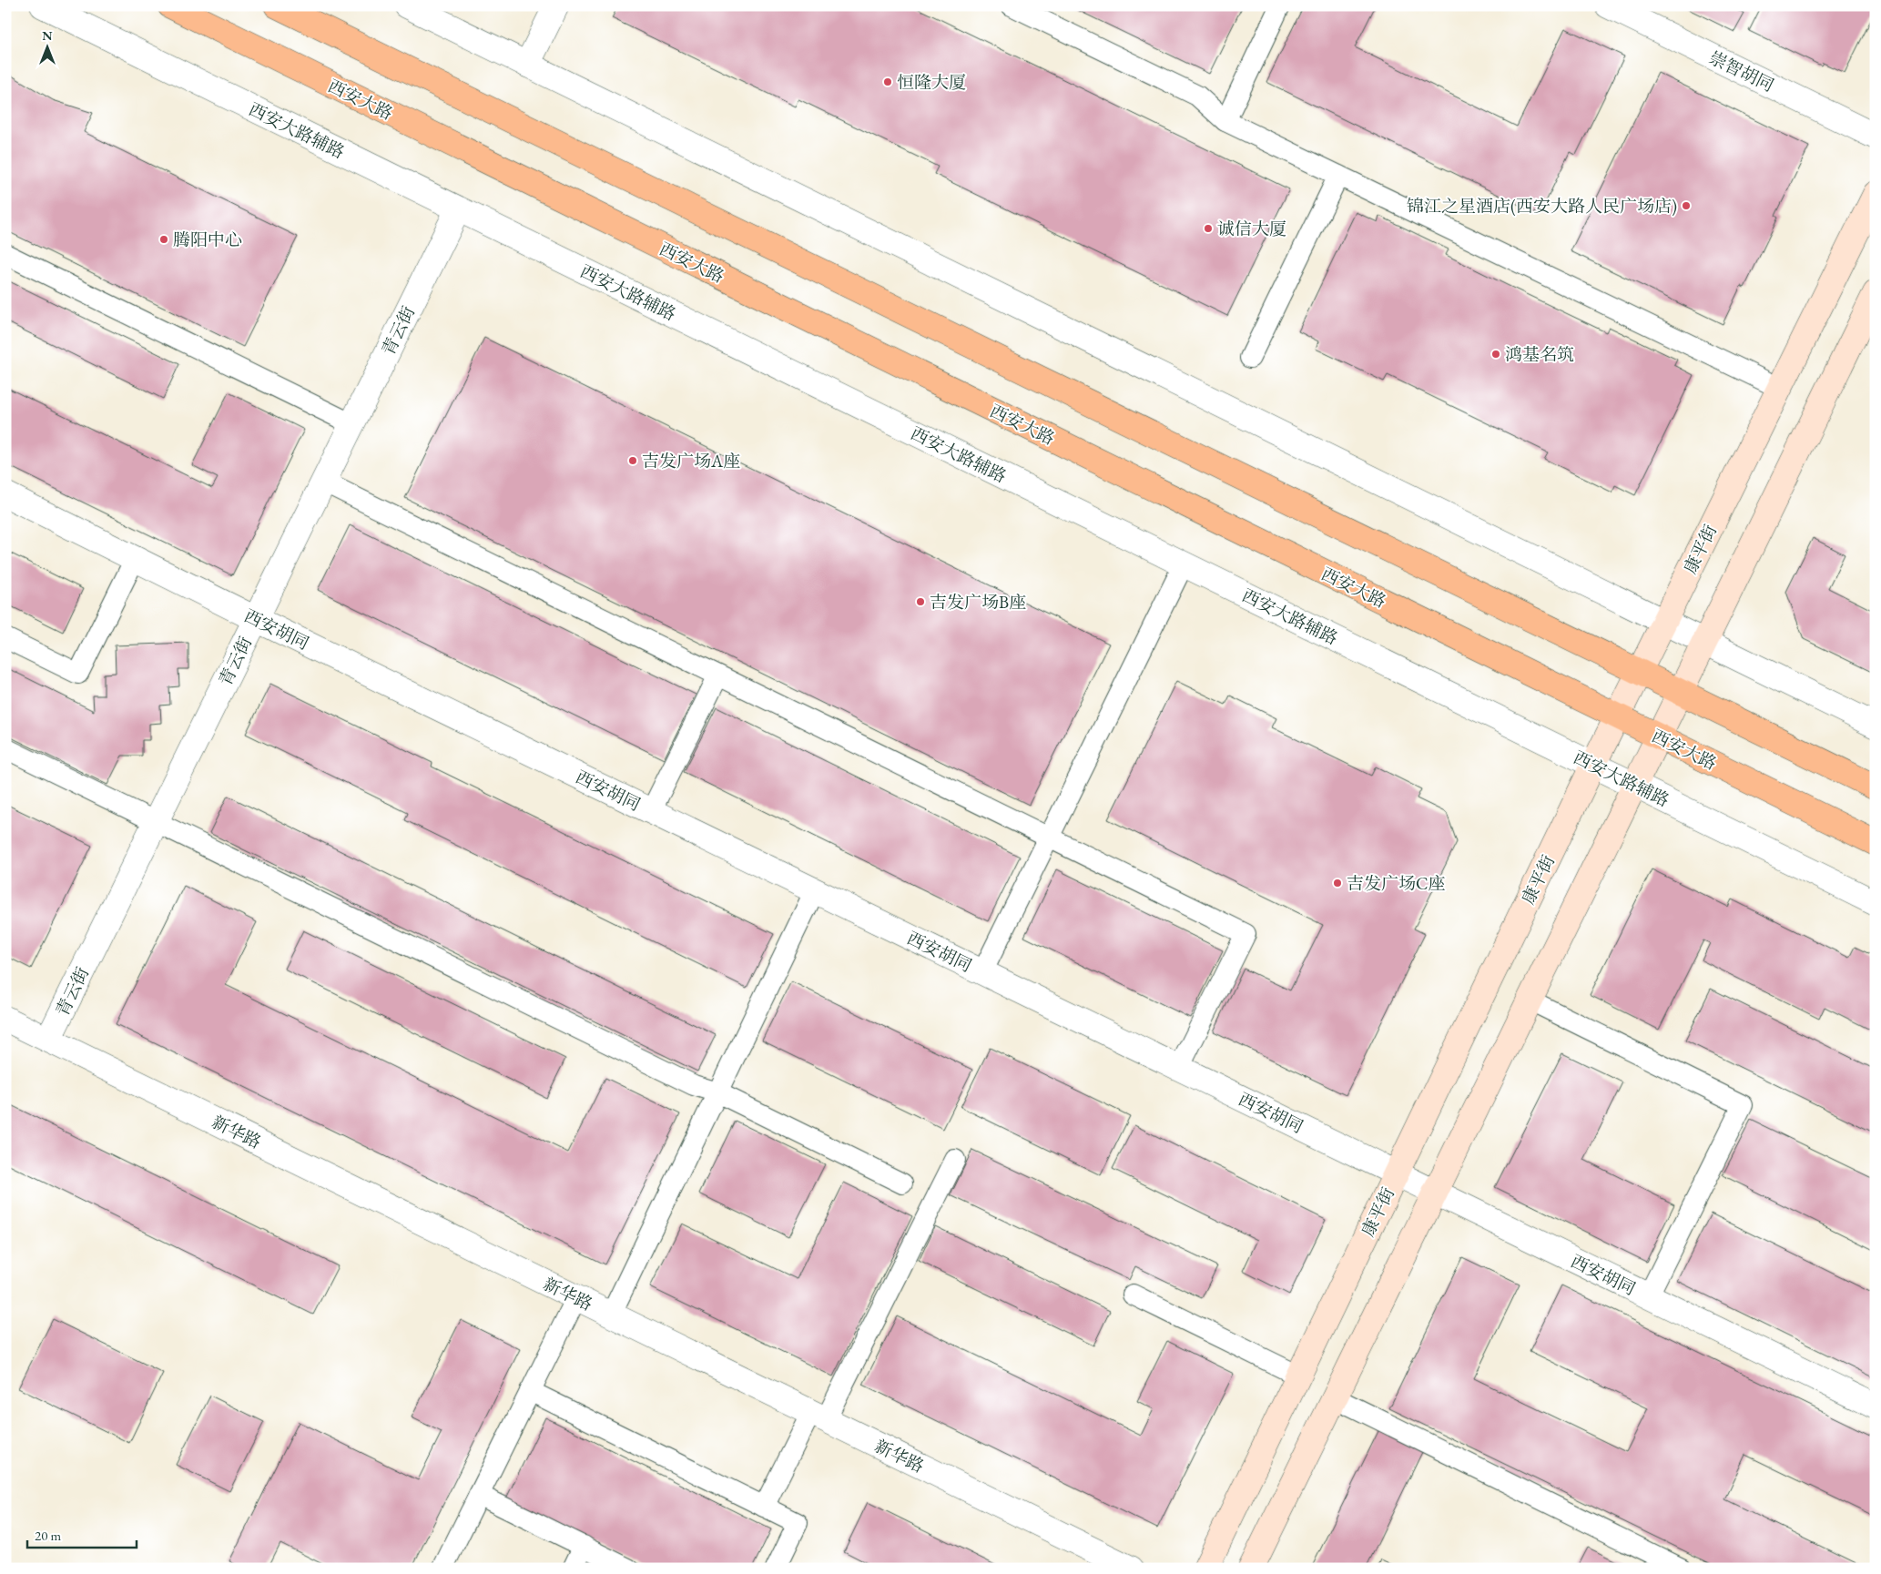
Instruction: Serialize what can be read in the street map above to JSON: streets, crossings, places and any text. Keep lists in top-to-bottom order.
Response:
{
  "streets": {
    "main road": ["西安大路", "康平街"],
    "street": [
      "崇智胡同",
      "西安大路辅路",
      "青云街",
      "西安胡同",
      "新华路"
    ]
  },
  "crossings": [
    ["西安大路", "康平街"],
    ["西安大路辅路", "青云街"],
    ["西安大路辅路", "康平街"],
    ["青云街", "西安胡同"],
    ["青云街", "新华路"],
    ["康平街", "西安胡同"]
  ],
  "places": [
    "恒隆大厦",
    "锦江之星酒店(西安大路人民广场店)",
    "诚信大厦",
    "腾阳中心",
    "鸿基名筑",
    "吉发广场A座",
    "吉发广场B座",
    "吉发广场C座"
  ],
  "scale_bar": "20 m",
  "north": "top"
}
